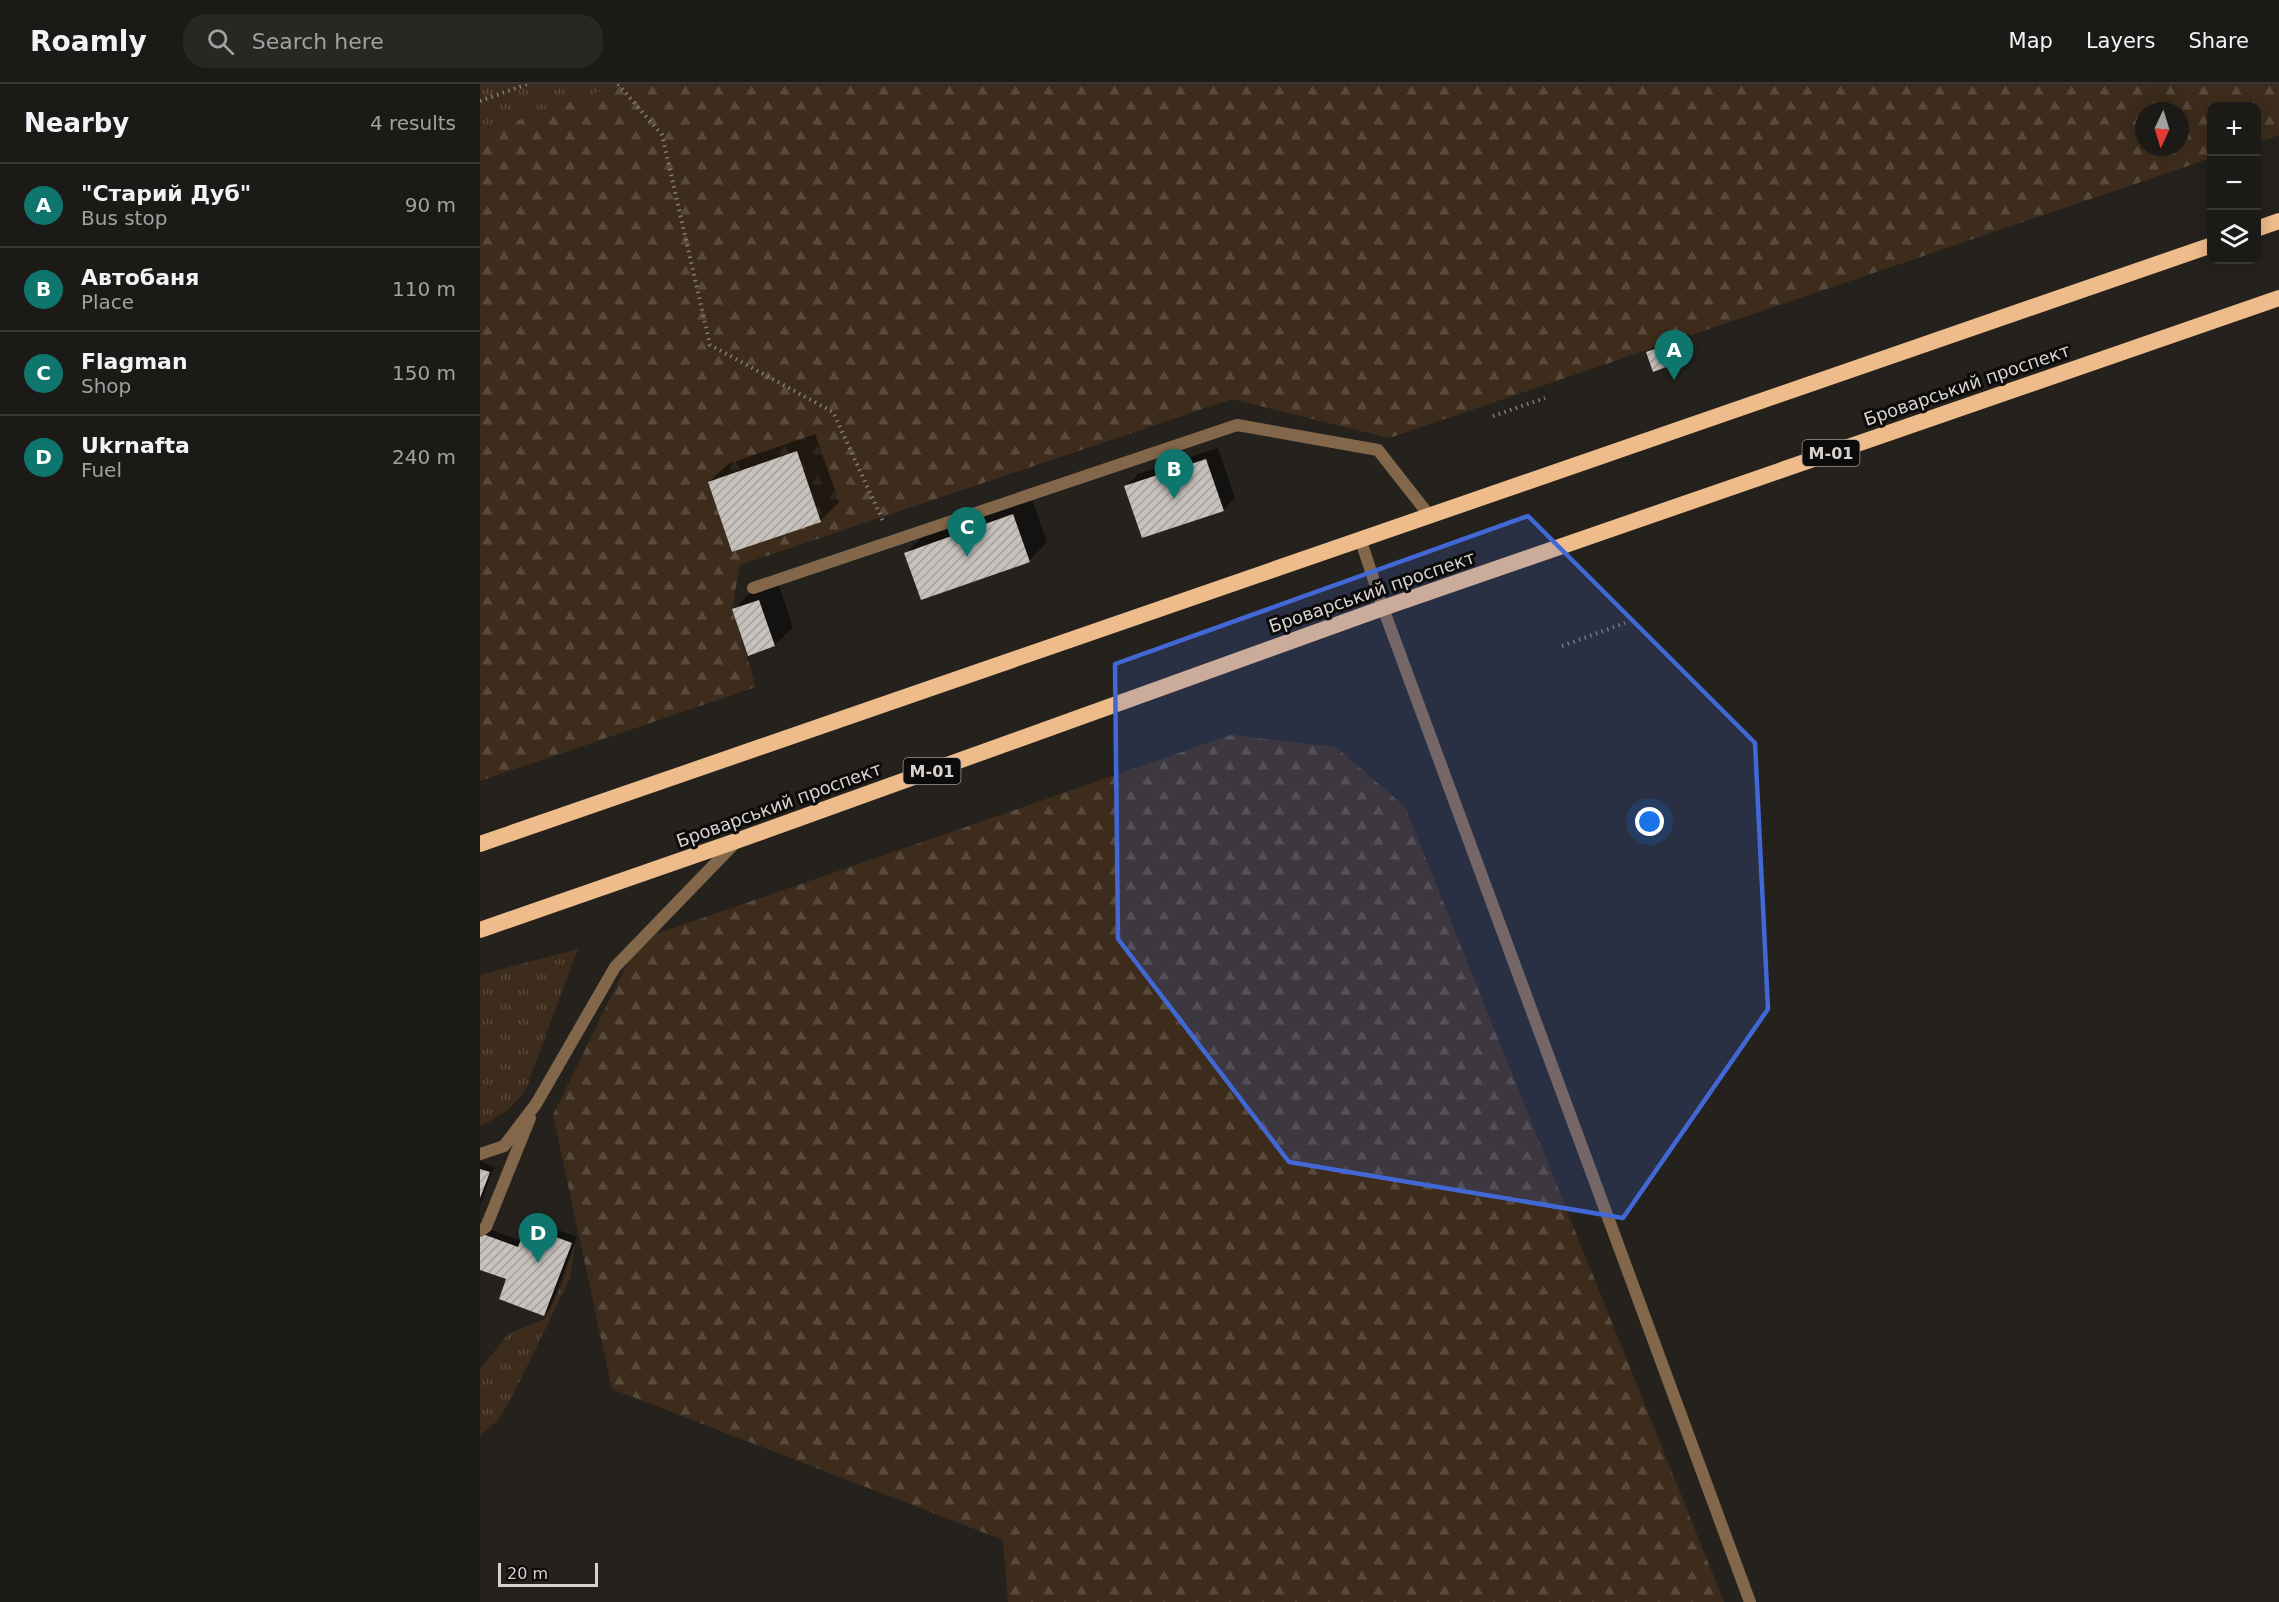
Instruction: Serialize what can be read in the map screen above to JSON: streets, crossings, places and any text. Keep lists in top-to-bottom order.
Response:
{
  "streets": {
    "highway": ["Броварський проспект", "М-01"]
  },
  "scale_bar": "20 m",
  "north": "bottom",
  "page": {
    "header": "Roamly",
    "search": "Search here",
    "nav": ["Map", "Layers", "Share"],
    "heading": ["Nearby", "4 results"],
    "map_buttons": ["+", "−"],
    "list": [
      {
        "mark": "A",
        "name": "\"Старий Дуб\"",
        "note": "Bus stop",
        "value": "90 m"
      },
      {
        "mark": "B",
        "name": "Автобаня",
        "note": "Place",
        "value": "110 m"
      },
      {
        "mark": "C",
        "name": "Flagman",
        "note": "Shop",
        "value": "150 m"
      },
      {
        "mark": "D",
        "name": "Ukrnafta",
        "note": "Fuel",
        "value": "240 m"
      }
    ],
    "pins": [
      "A",
      "B",
      "C",
      "D"
    ],
    "scale": "20 m"
  }
}
